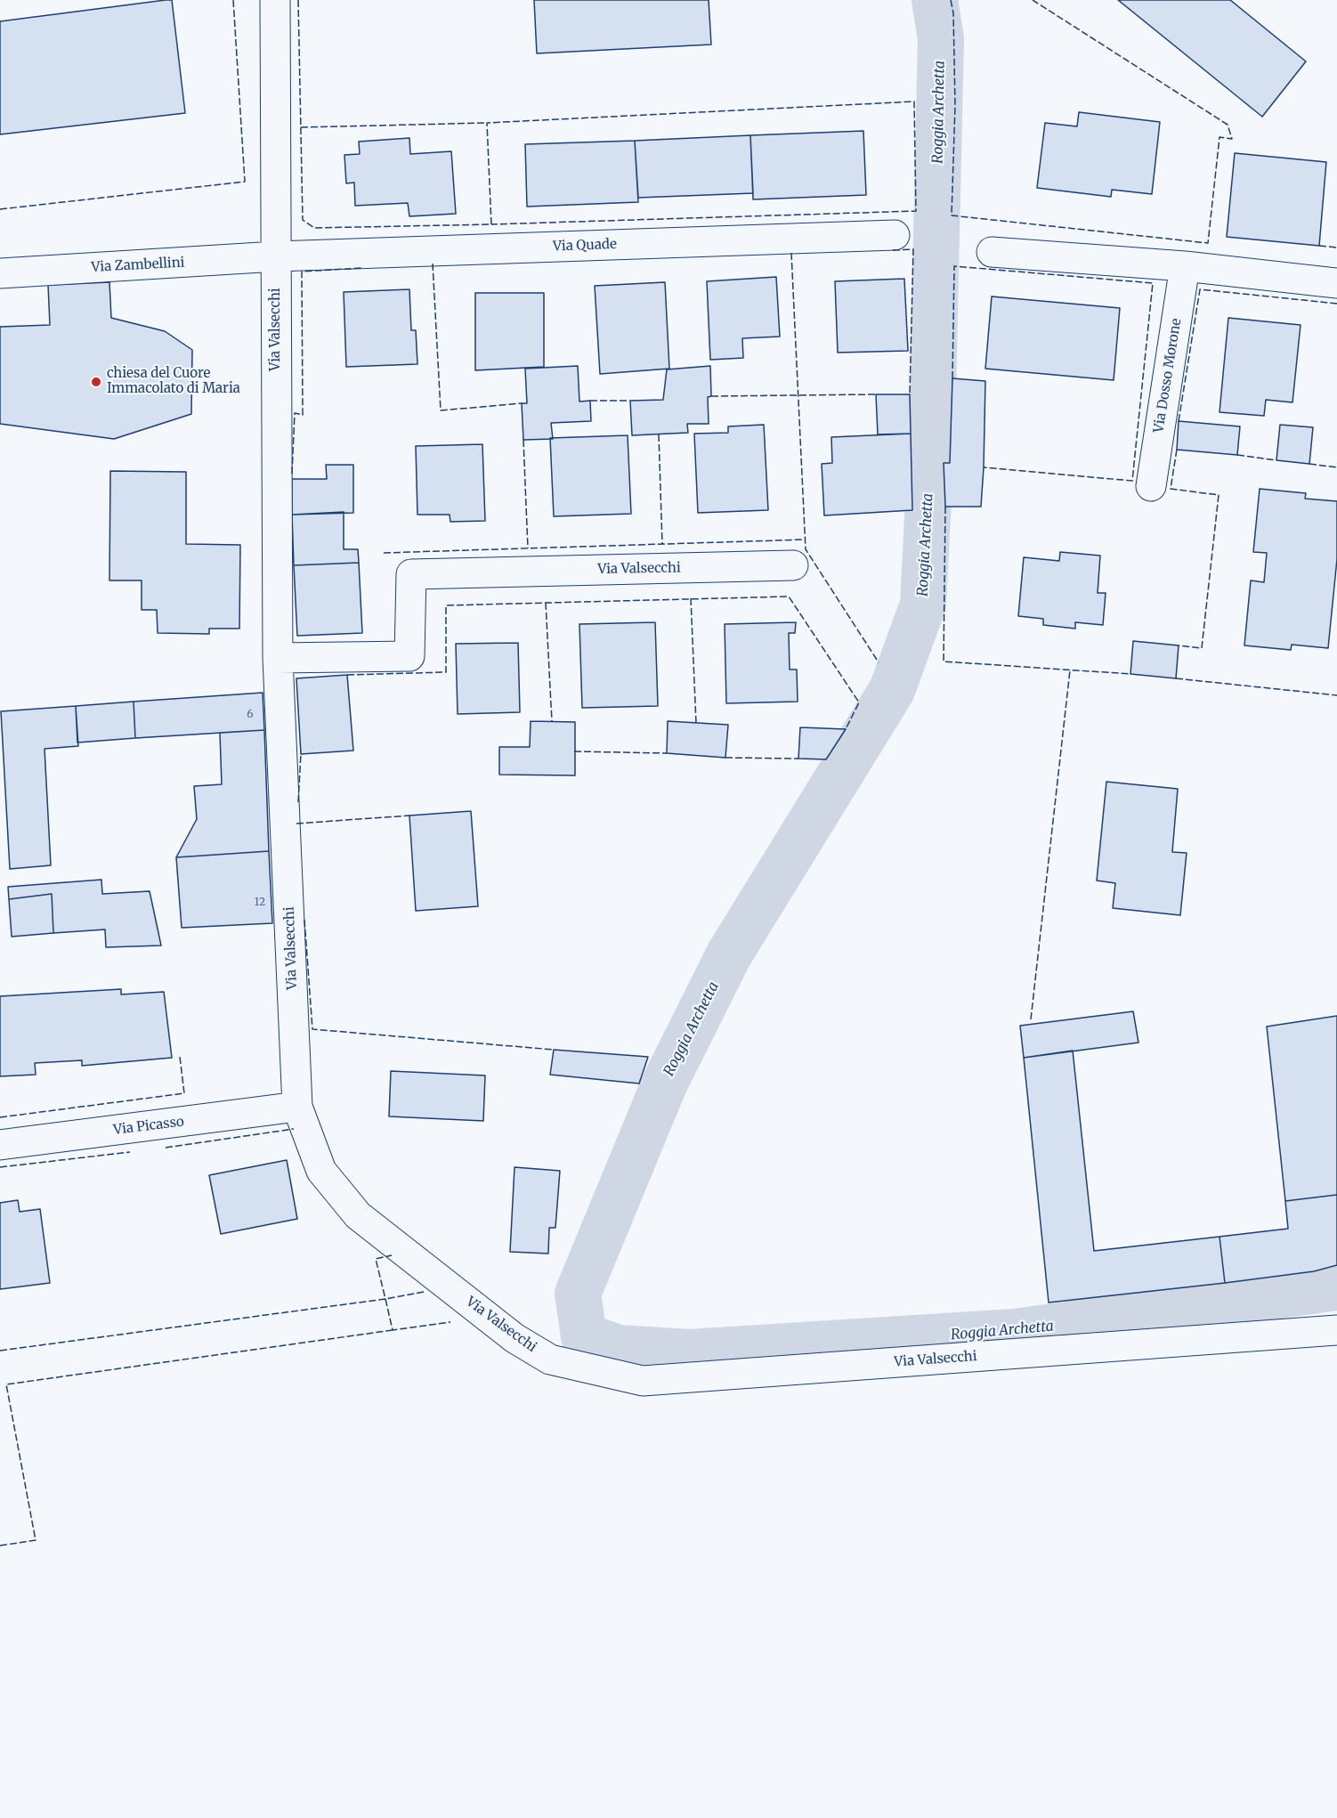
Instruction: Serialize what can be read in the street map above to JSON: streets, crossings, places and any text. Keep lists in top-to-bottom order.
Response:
{
  "streets": {
    "street": [
      "Via Quade",
      "Via Zambellini",
      "Via Valsecchi",
      "Via Dosso Morone",
      "Via Picasso"
    ]
  },
  "crossings": [
    ["Via Quade", "Via Zambellini"],
    ["Via Quade", "Via Valsecchi"],
    ["Via Zambellini", "Via Valsecchi"],
    ["Via Valsecchi", "Via Picasso"]
  ],
  "water": ["Roggia Archetta"],
  "places": ["chiesa del Cuore Immacolato di Maria"],
  "house_numbers": ["6", "12"]
}
